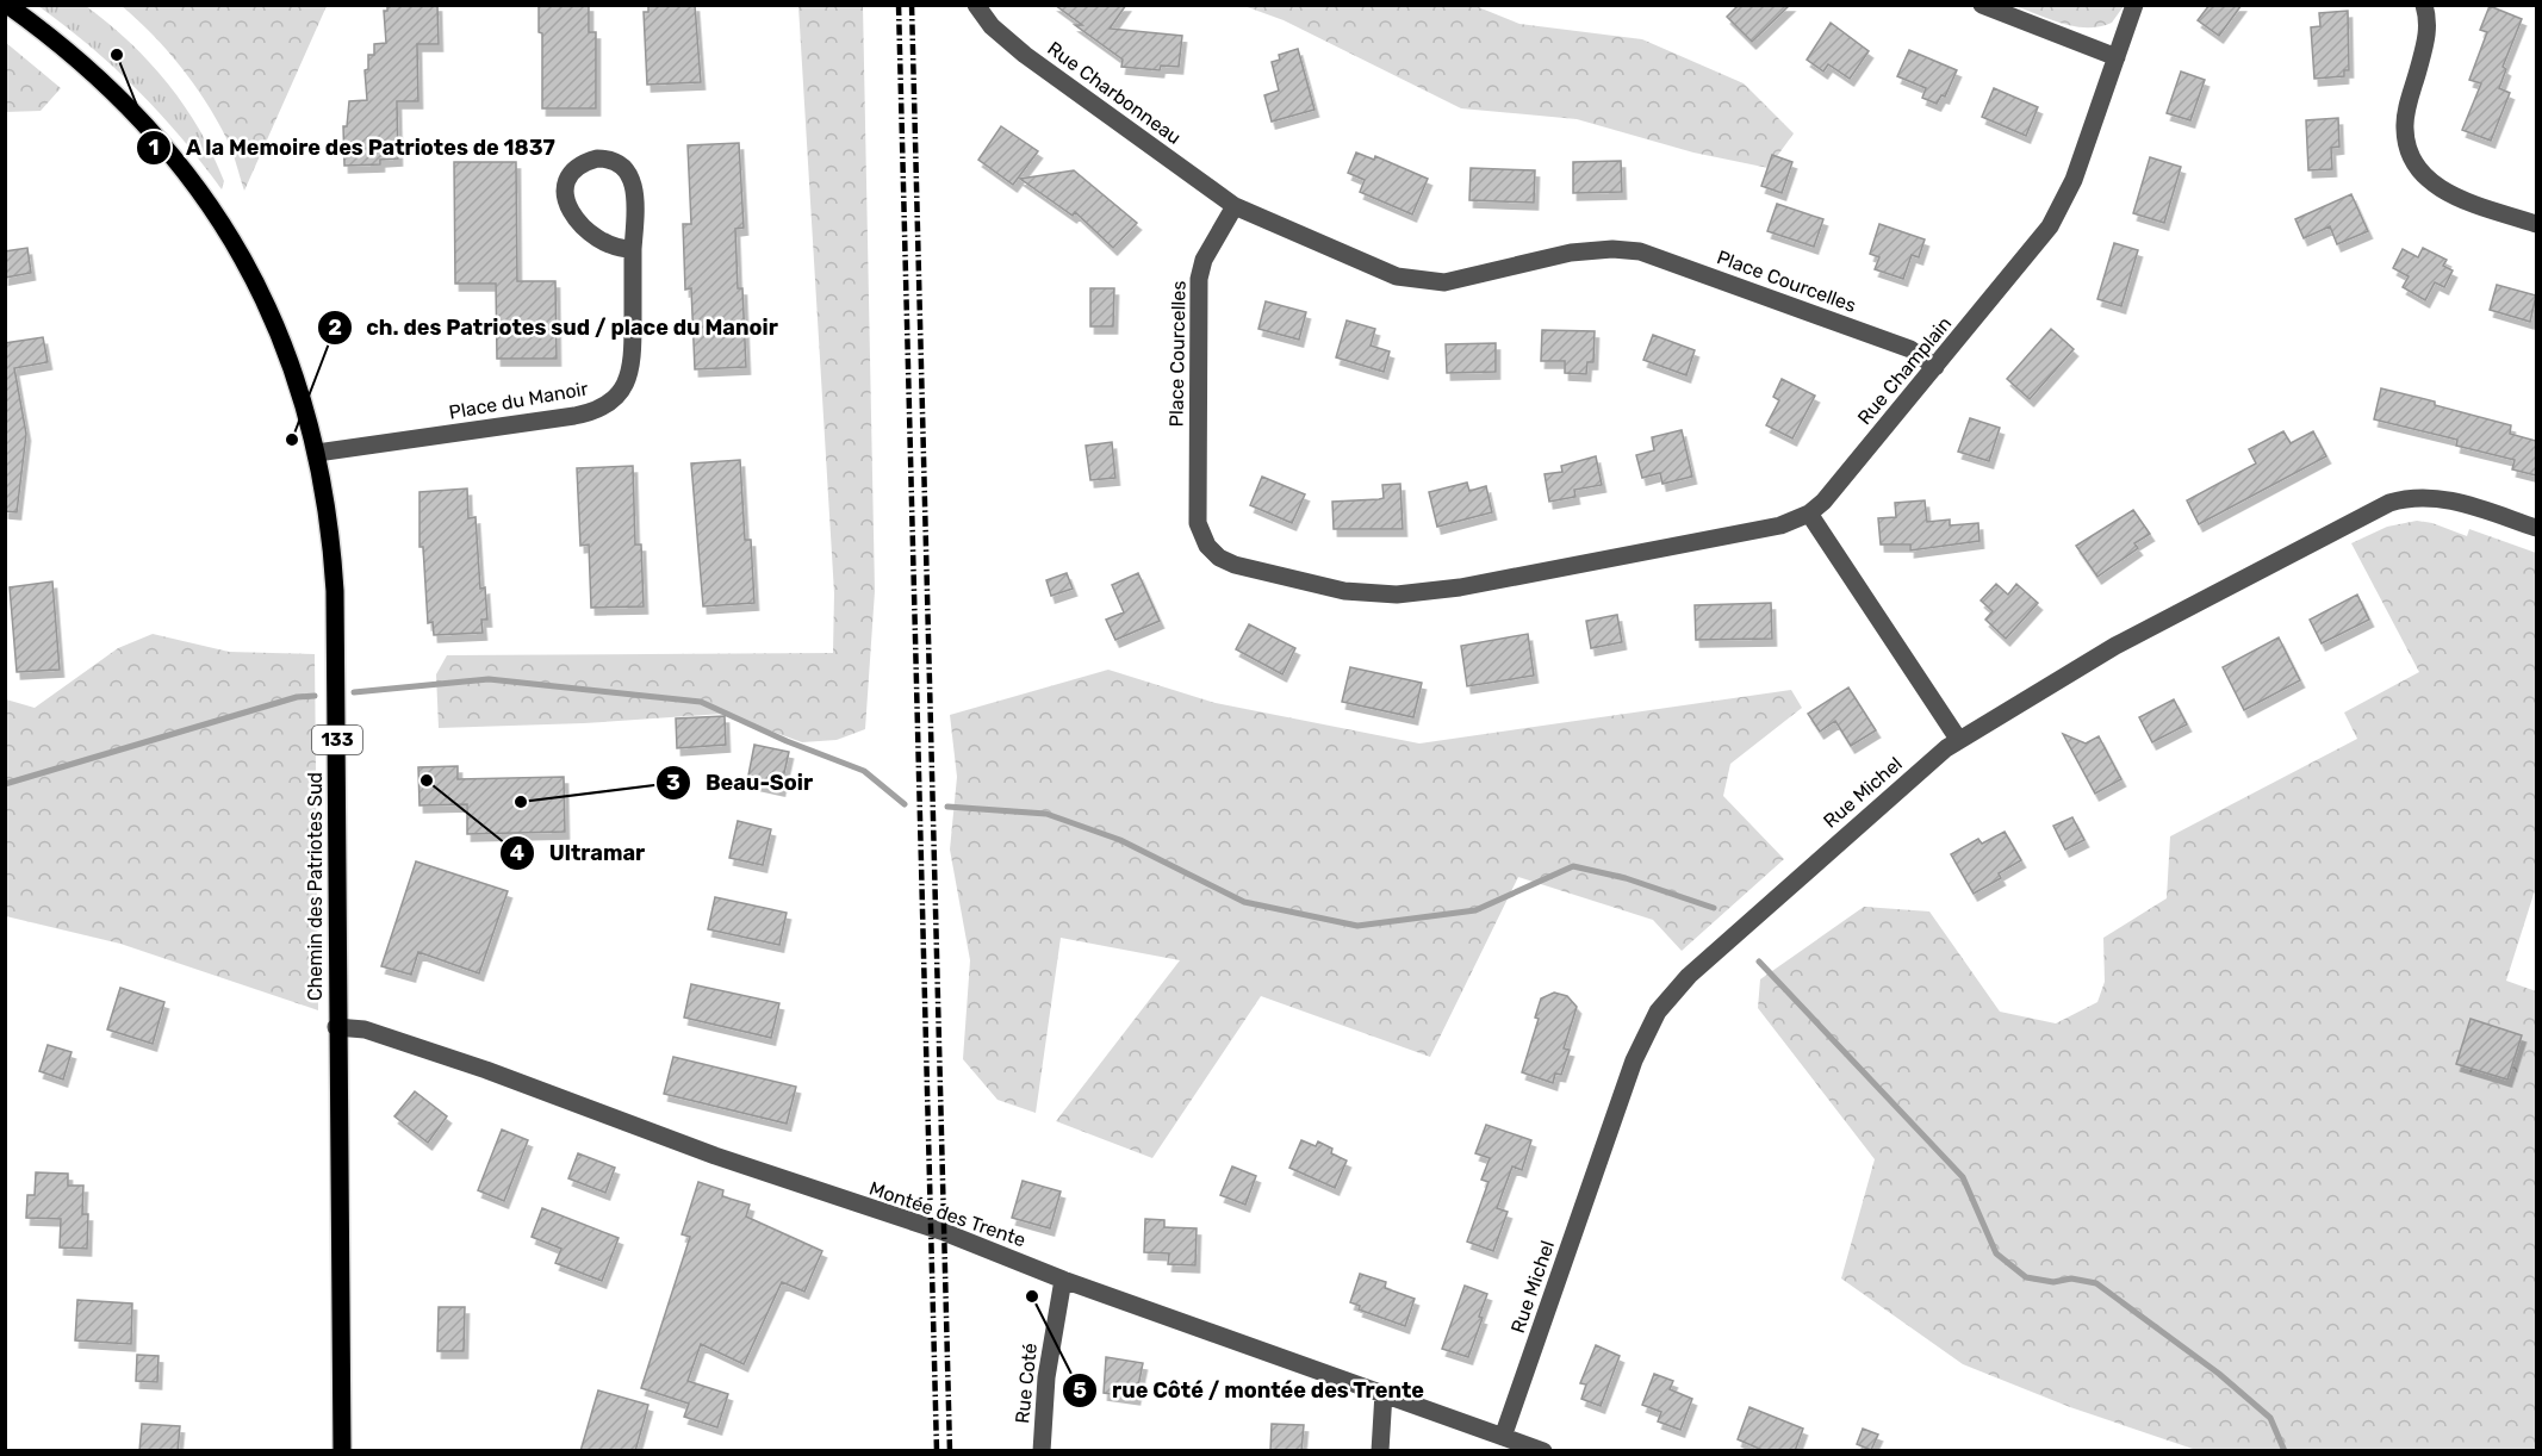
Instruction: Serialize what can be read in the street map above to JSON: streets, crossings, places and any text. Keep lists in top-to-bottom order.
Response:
{
  "streets": {
    "main road": ["133", "Chemin des Patriotes Sud"],
    "street": [
      "Rue Charbonneau",
      "Place Courcelles",
      "Rue Champlain",
      "Place du Manoir",
      "Rue Michel",
      "Montée des Trente",
      "Rue Coté"
    ]
  },
  "crossings": [
    ["Rue Charbonneau", "Place Courcelles"],
    ["Place Courcelles", "Rue Champlain"],
    ["Place du Manoir", "Chemin des Patriotes Sud"],
    ["Rue Michel", "Montée des Trente"],
    ["Chemin des Patriotes Sud", "Montée des Trente"],
    ["Montée des Trente", "Rue Coté"]
  ],
  "places": [
    "A la Memoire des Patriotes de 1837",
    "ch. des Patriotes sud / place du Manoir",
    "Ultramar",
    "Beau-Soir",
    "rue Côté / montée des Trente"
  ]
}
